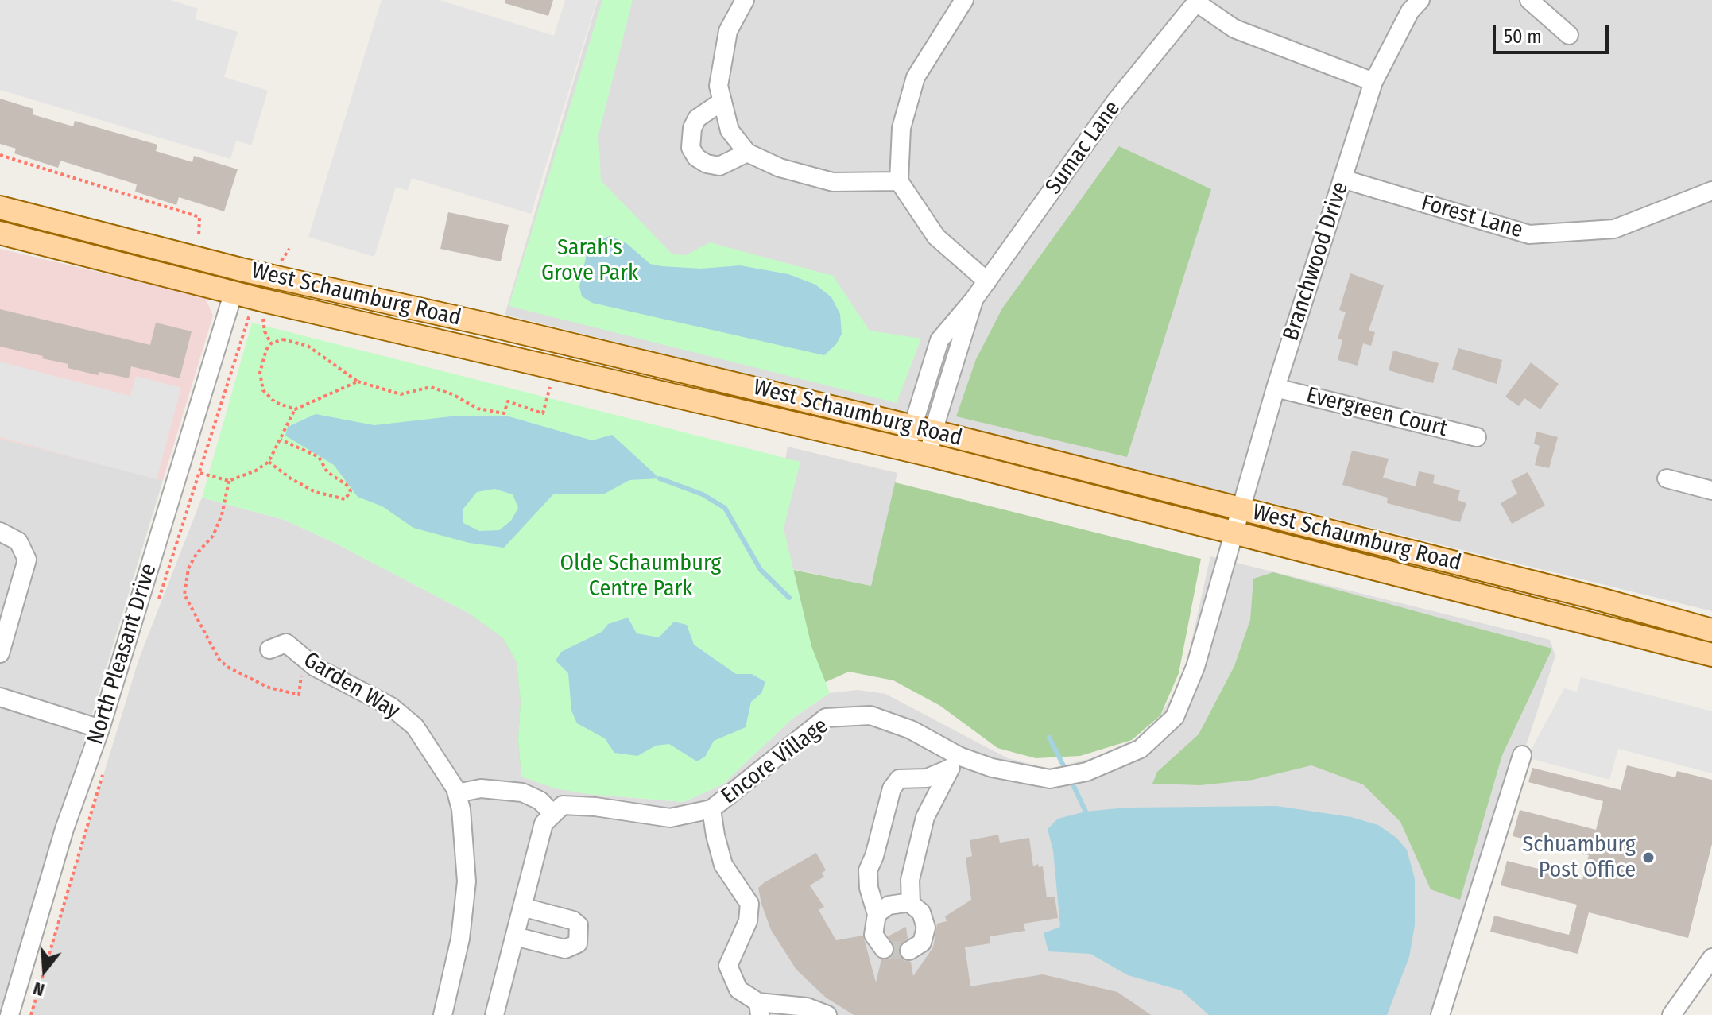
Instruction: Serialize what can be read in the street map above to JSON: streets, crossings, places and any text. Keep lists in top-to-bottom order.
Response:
{
  "streets": {
    "main road": ["West Schaumburg Road"],
    "street": [
      "Sumac Lane",
      "Forest Lane",
      "Branchwood Drive",
      "Evergreen Court",
      "North Pleasant Drive",
      "Garden Way",
      "Encore Village"
    ]
  },
  "crossings": [
    ["Sumac Lane", "West Schaumburg Road"],
    ["Forest Lane", "Branchwood Drive"],
    ["Branchwood Drive", "West Schaumburg Road"],
    ["Branchwood Drive", "Evergreen Court"],
    ["Branchwood Drive", "Encore Village"],
    ["West Schaumburg Road", "North Pleasant Drive"],
    ["West Schaumburg Road", "Encore Village"]
  ],
  "parks": ["Sarah's Grove Park", "Olde Schaumburg Centre Park"],
  "places": ["Schuamburg Post Office"],
  "scale_bar": "50 m",
  "north": "bottom"
}
